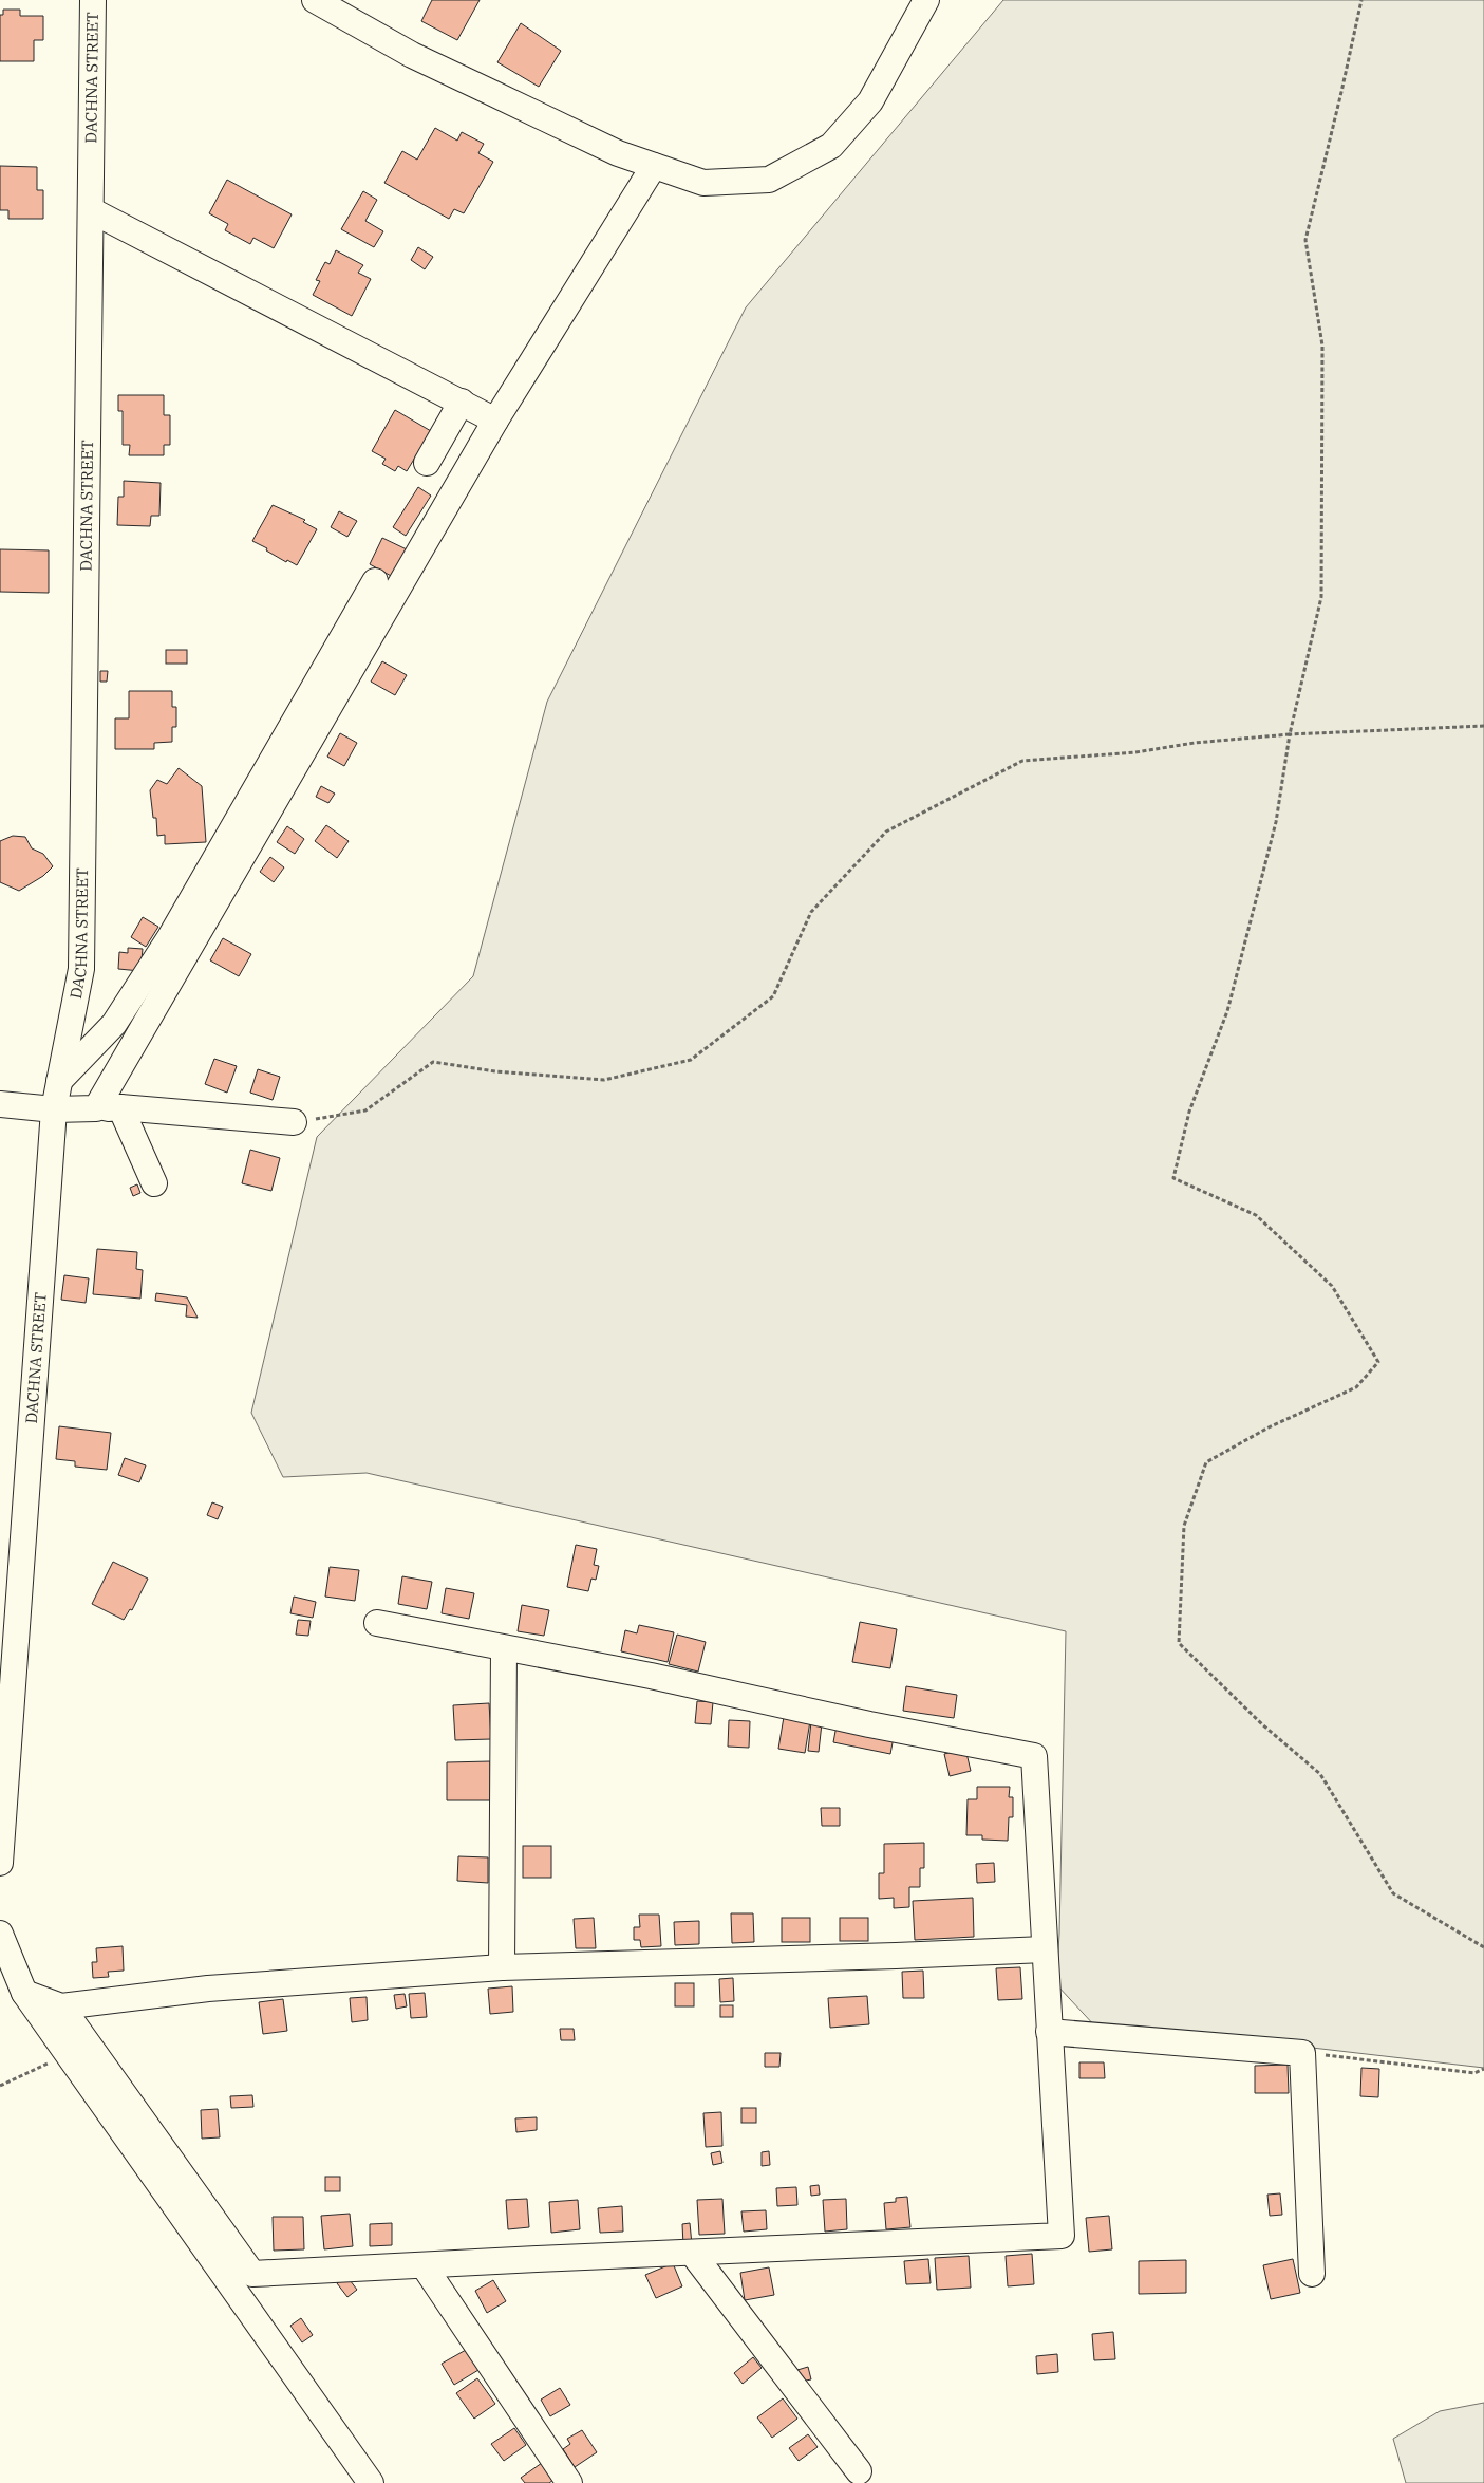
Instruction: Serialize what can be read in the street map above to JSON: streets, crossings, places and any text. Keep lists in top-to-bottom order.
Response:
{
  "streets": {
    "street": ["DACHNA STREET"]
  }
}
